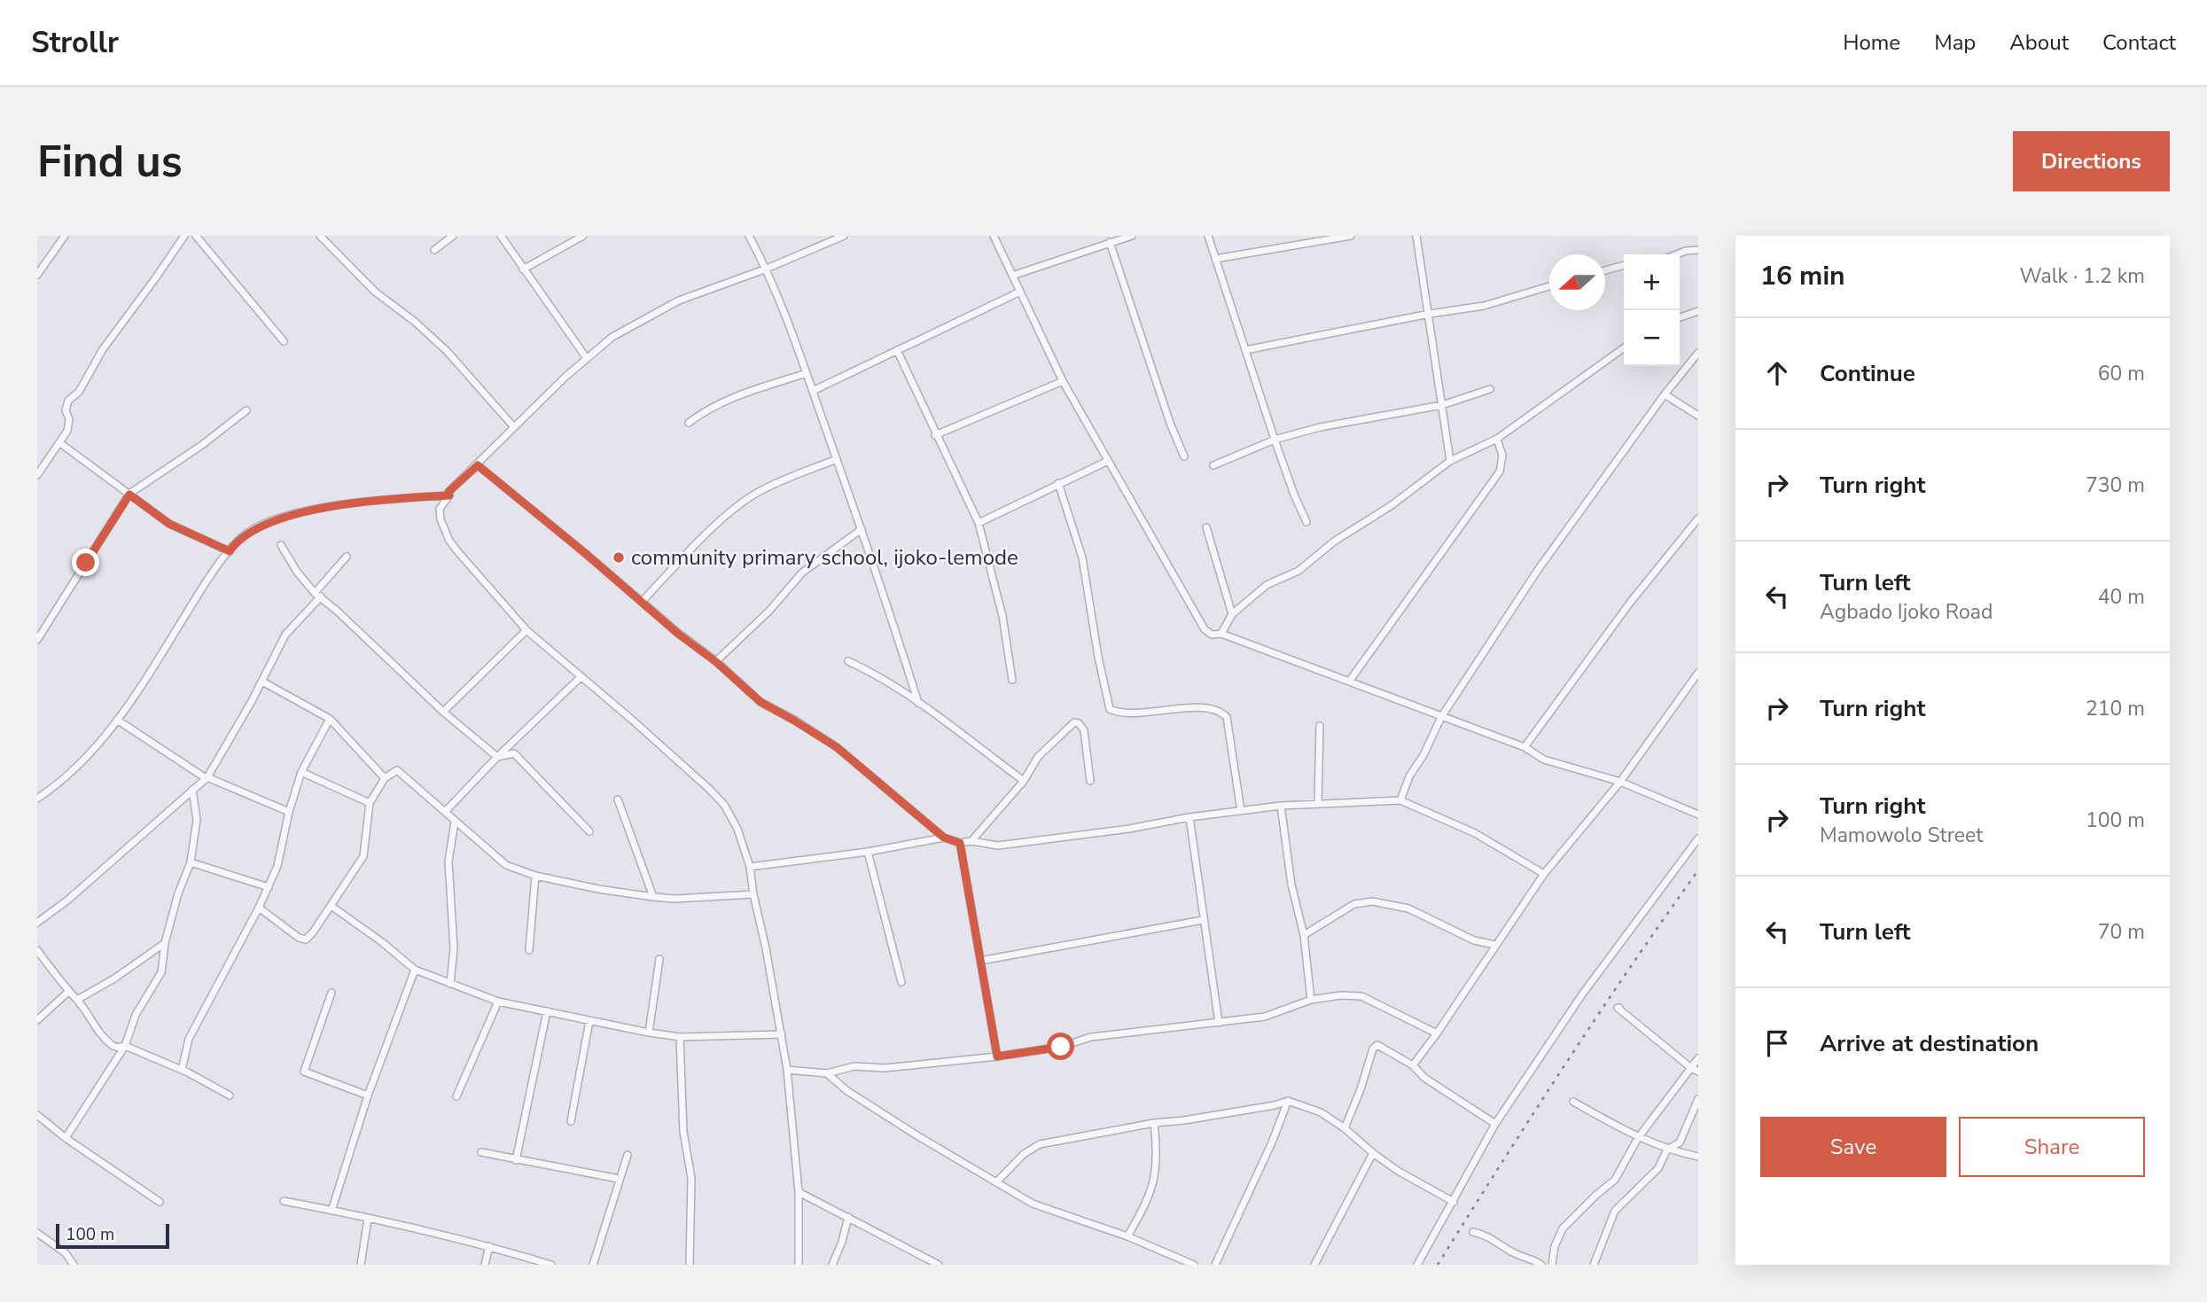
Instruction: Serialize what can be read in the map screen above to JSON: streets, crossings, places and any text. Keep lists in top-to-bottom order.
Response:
{
  "places": ["community primary school, ijoko-lemode"],
  "scale_bar": "100 m",
  "north": "left",
  "page": {
    "header": "Strollr",
    "nav": [
      "Home",
      "Map",
      "About",
      "Contact"
    ],
    "buttons": [
      "Directions",
      ["Save", "Share"]
    ],
    "title": "Find us",
    "heading": ["16 min", "Walk · 1.2 km"],
    "map_buttons": ["+", "−"],
    "list": [
      ["Continue", "60 m"],
      ["Turn right", "730 m"],
      ["Turn left", "Agbado Ijoko Road", "40 m"],
      ["Turn right", "210 m"],
      ["Turn right", "Mamowolo Street", "100 m"],
      ["Turn left", "70 m"],
      "Arrive at destination"
    ],
    "scale": "100 m"
  }
}
